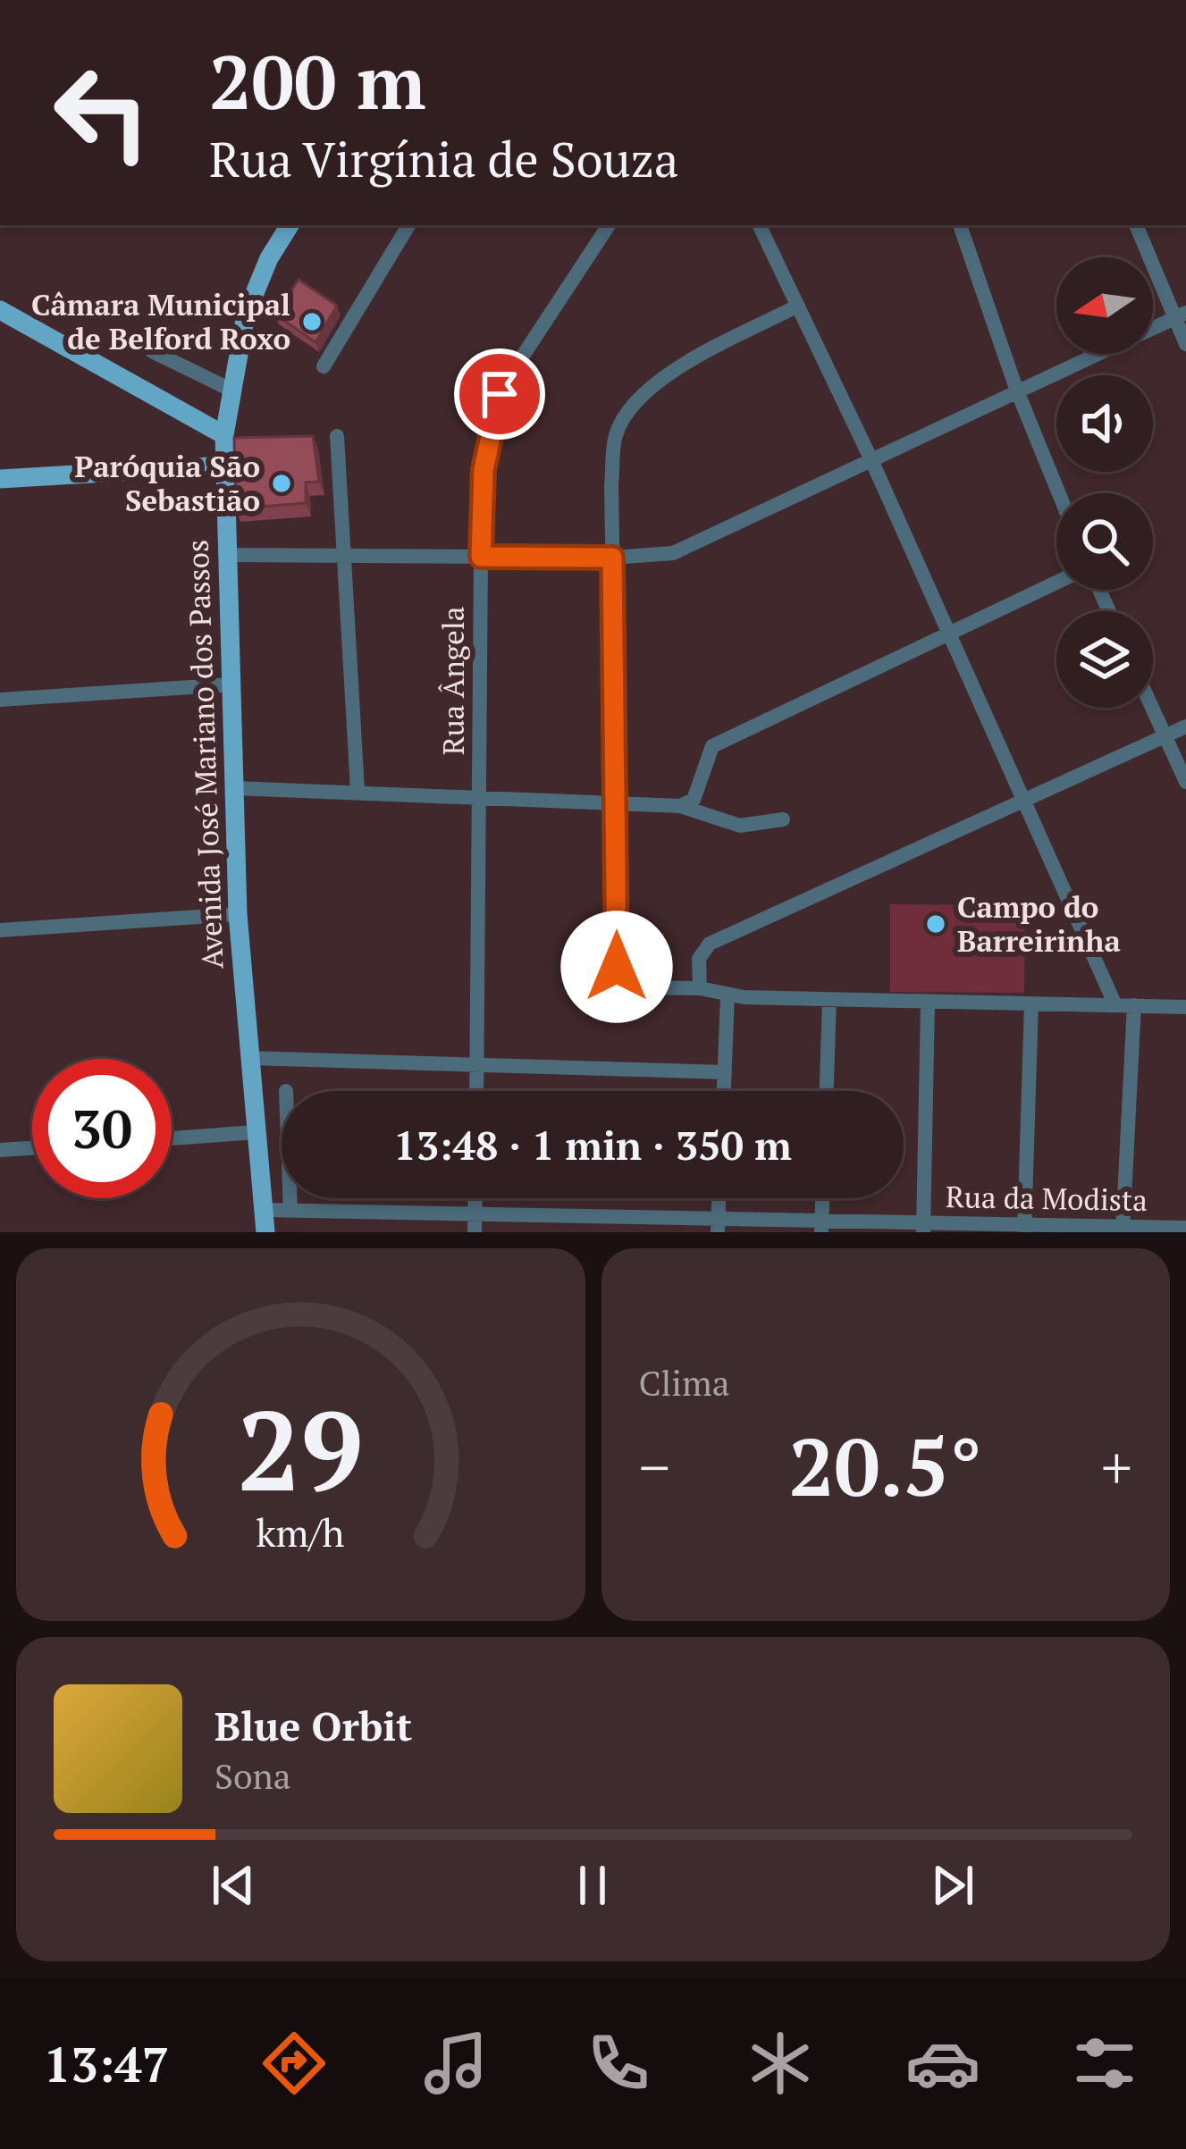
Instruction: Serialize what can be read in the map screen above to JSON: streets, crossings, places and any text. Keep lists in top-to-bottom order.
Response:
{
  "streets": {
    "main road": ["Avenida José Mariano dos Passos"],
    "street": ["Rua Ângela", "Rua da Modista"]
  },
  "crossings": [
    ["Avenida José Mariano dos Passos", "Rua da Modista"]
  ],
  "places": ["Câmara Municipal de Belford Roxo", "Paróquia São Sebastião", "Campo do Barreirinha"],
  "north": "left",
  "page": {
    "turn": ["200 m", "Rua Virgínia de Souza"],
    "limit": "30",
    "trip": "13:48 · 1 min · 350 m",
    "tile": "Clima",
    "heat": ["−", "20.5°", "+"],
    "song": ["Blue Orbit", "Sona"],
    "tabs": "13:47",
    "gauge": ["29", "km/h"]
  }
}
